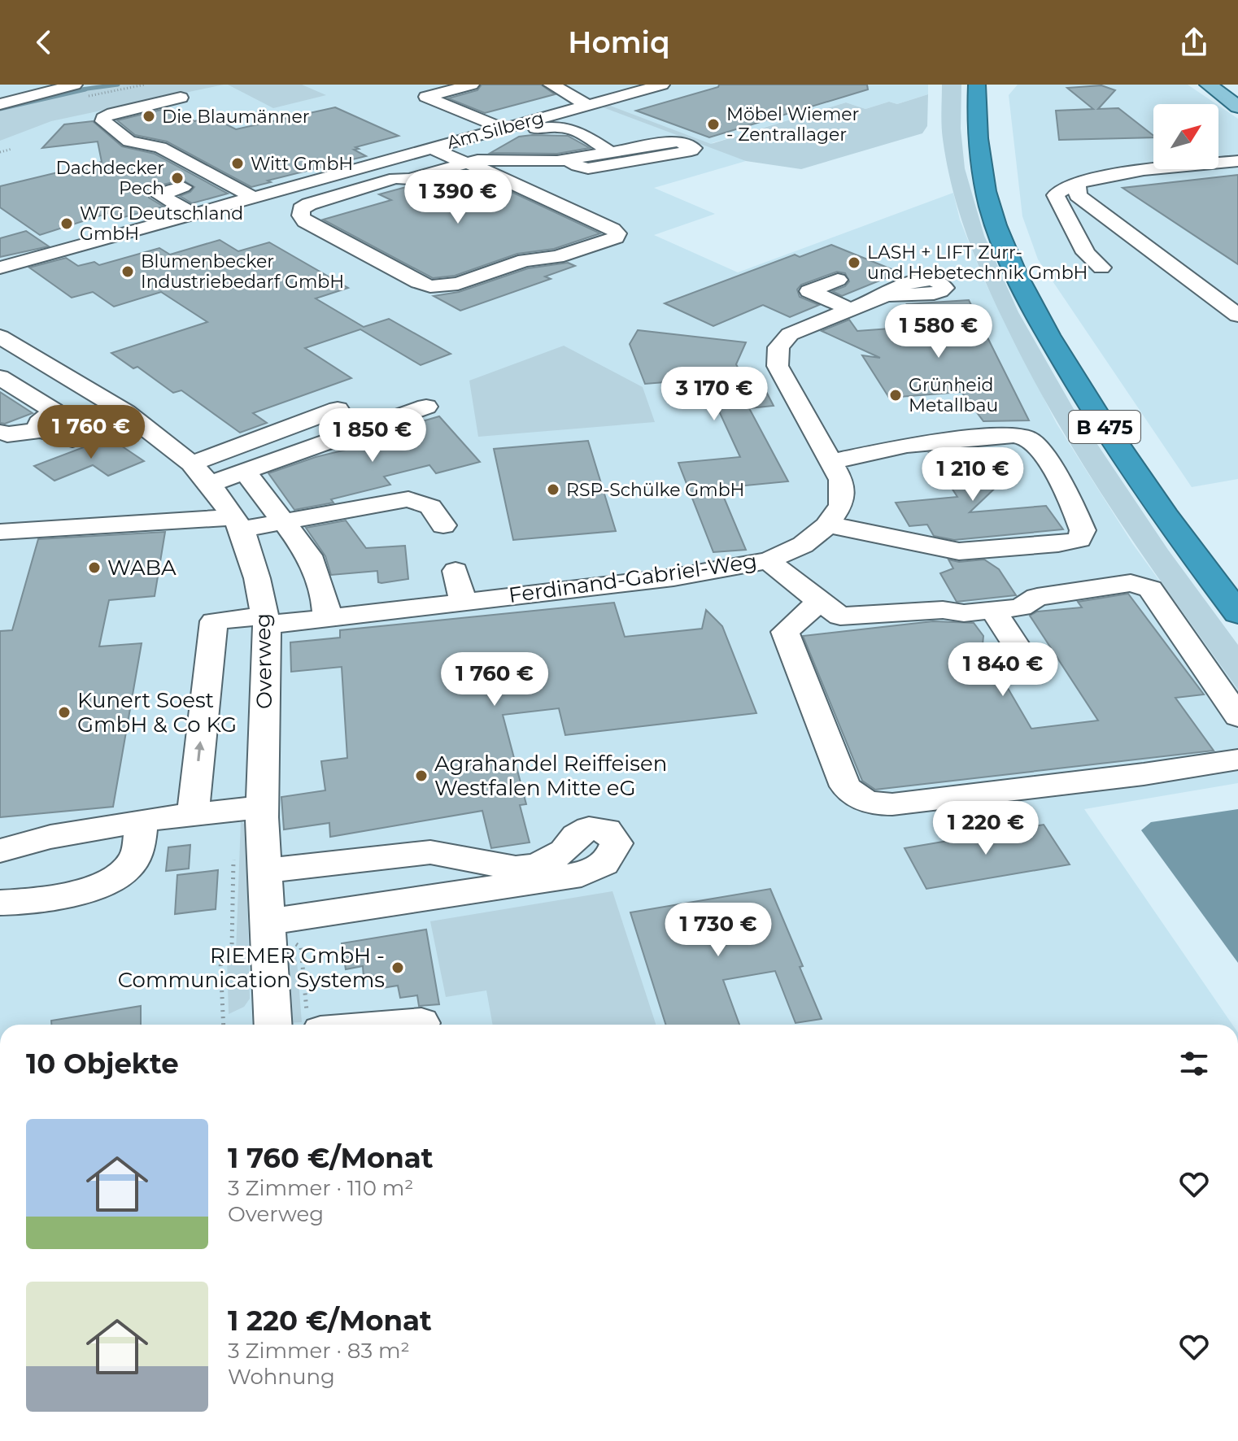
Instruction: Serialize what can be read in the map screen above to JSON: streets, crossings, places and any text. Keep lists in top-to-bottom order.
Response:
{
  "streets": {
    "highway": ["B 475"],
    "street": ["Am Silberg", "Ferdinand-Gabriel-Weg", "Overweg"]
  },
  "crossings": [
    ["Ferdinand-Gabriel-Weg", "Overweg"]
  ],
  "places": [
    "Die Blaumänner",
    "Möbel Wiemer - Zentrallager",
    "Witt GmbH",
    "Dachdecker Pech",
    "WTG Deutschland GmbH",
    "LASH + LIFT Zurr- und Hebetechnik GmbH",
    "Blumenbecker Industriebedarf GmbH",
    "Grünheid Metallbau",
    "RSP-Schülke GmbH",
    "WABA",
    "Kunert Soest GmbH & Co KG",
    "Agrahandel Reiffeisen Westfalen Mitte eG",
    "RIEMER GmbH - Communication Systems"
  ],
  "north": "top right",
  "page": {
    "header": "Homiq",
    "price": [
      "1 390 €",
      "1 580 €",
      "3 170 €",
      "1 760 €",
      "1 850 €",
      "1 210 €",
      "1 840 €",
      "1 760 €",
      "1 220 €",
      "1 730 €"
    ],
    "heading": "10 Objekte",
    "list": [
      {
        "name": "1 760 €/Monat",
        "note": "3 Zimmer · 110 m² · Overweg"
      },
      {
        "name": "1 220 €/Monat",
        "note": "3 Zimmer · 83 m² · Wohnung"
      }
    ]
  }
}
